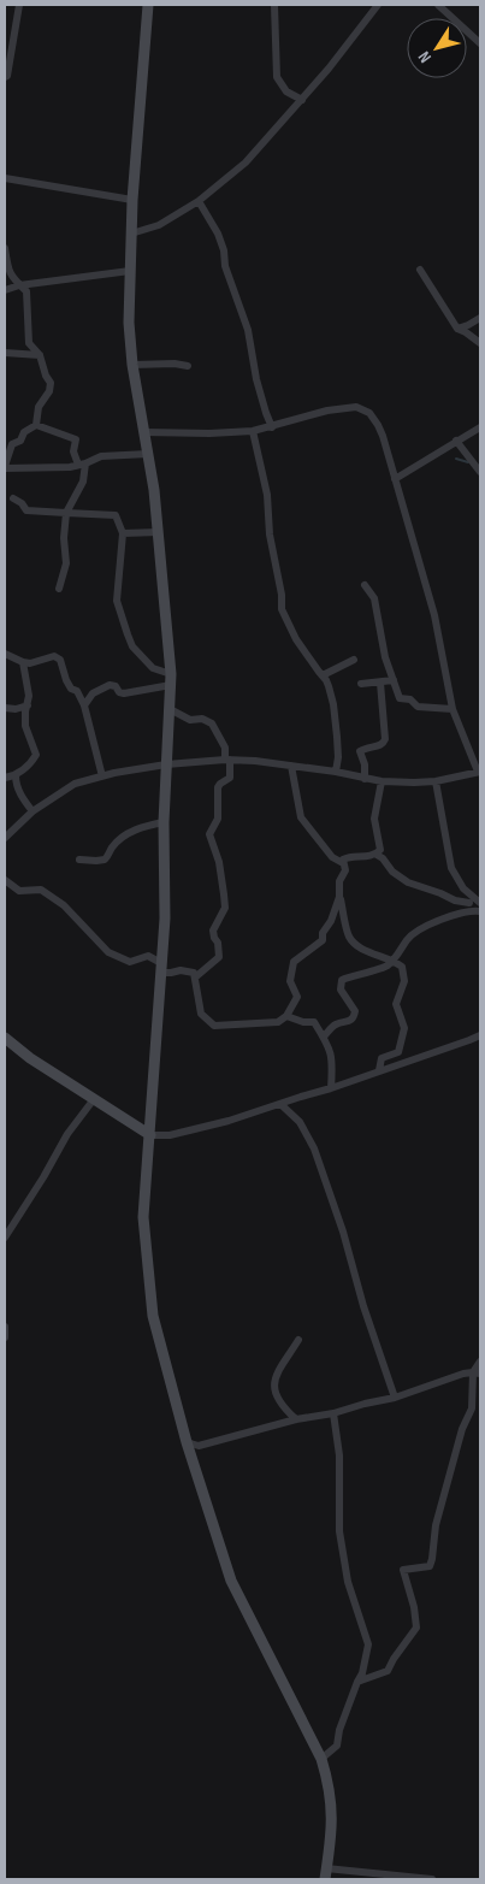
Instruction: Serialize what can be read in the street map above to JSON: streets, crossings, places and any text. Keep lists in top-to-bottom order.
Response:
{
  "north": "bottom left"
}
